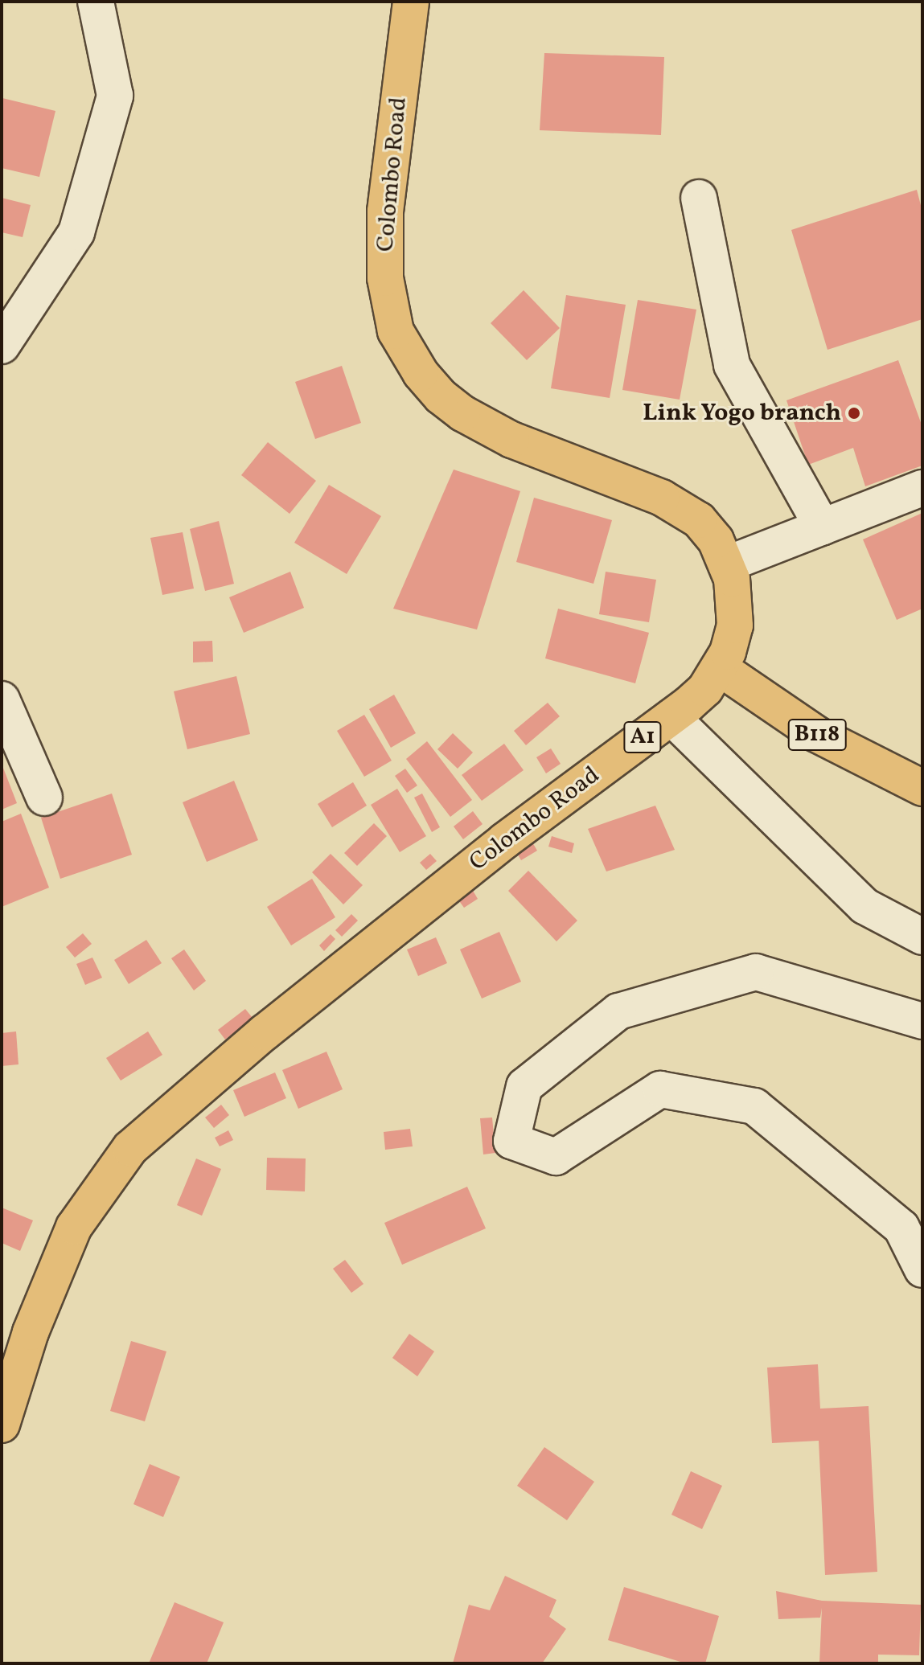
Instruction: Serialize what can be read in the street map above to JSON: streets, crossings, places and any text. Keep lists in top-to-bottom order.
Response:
{
  "streets": {
    "main road": ["Colombo Road", "B118", "A1"]
  },
  "crossings": [
    ["Colombo Road", "B118"]
  ],
  "places": ["Link Yogo branch"]
}
